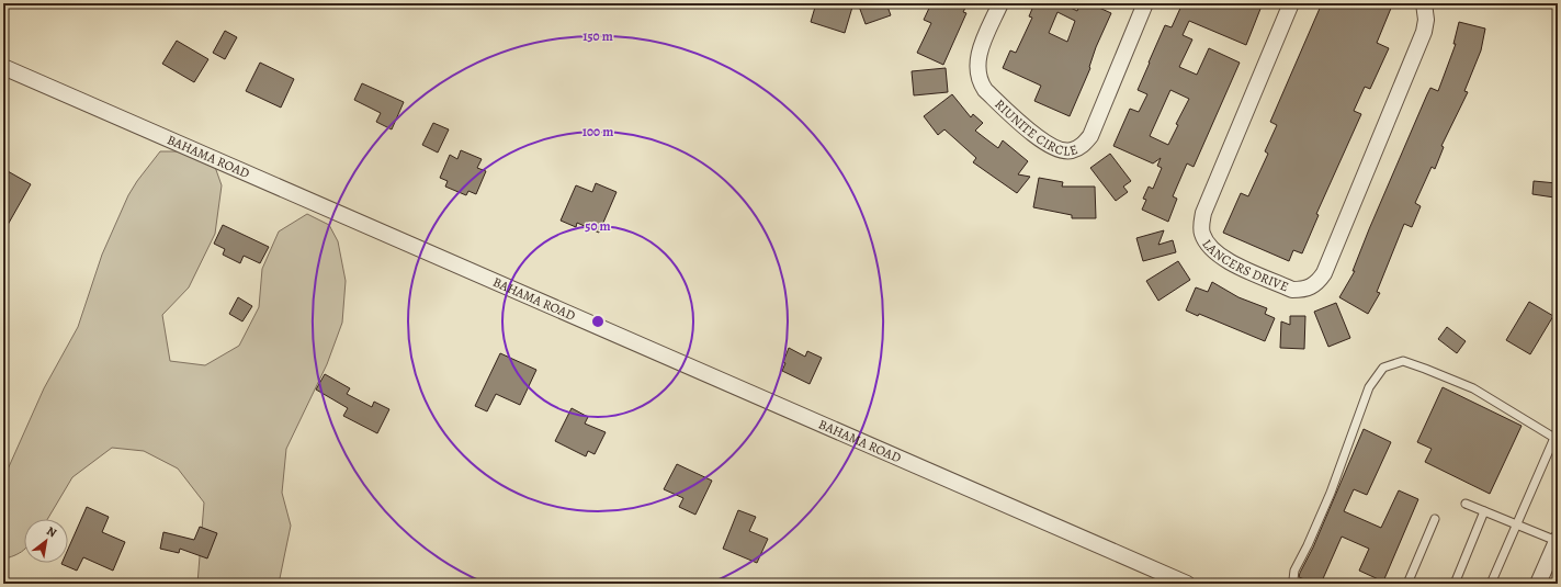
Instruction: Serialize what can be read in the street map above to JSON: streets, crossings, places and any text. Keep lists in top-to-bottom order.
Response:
{
  "streets": {
    "street": ["RIUNITE CIRCLE", "BAHAMA ROAD", "LANCERS DRIVE"]
  },
  "north": "top right",
  "rings": ["150 m", "100 m", "50 m"]
}
